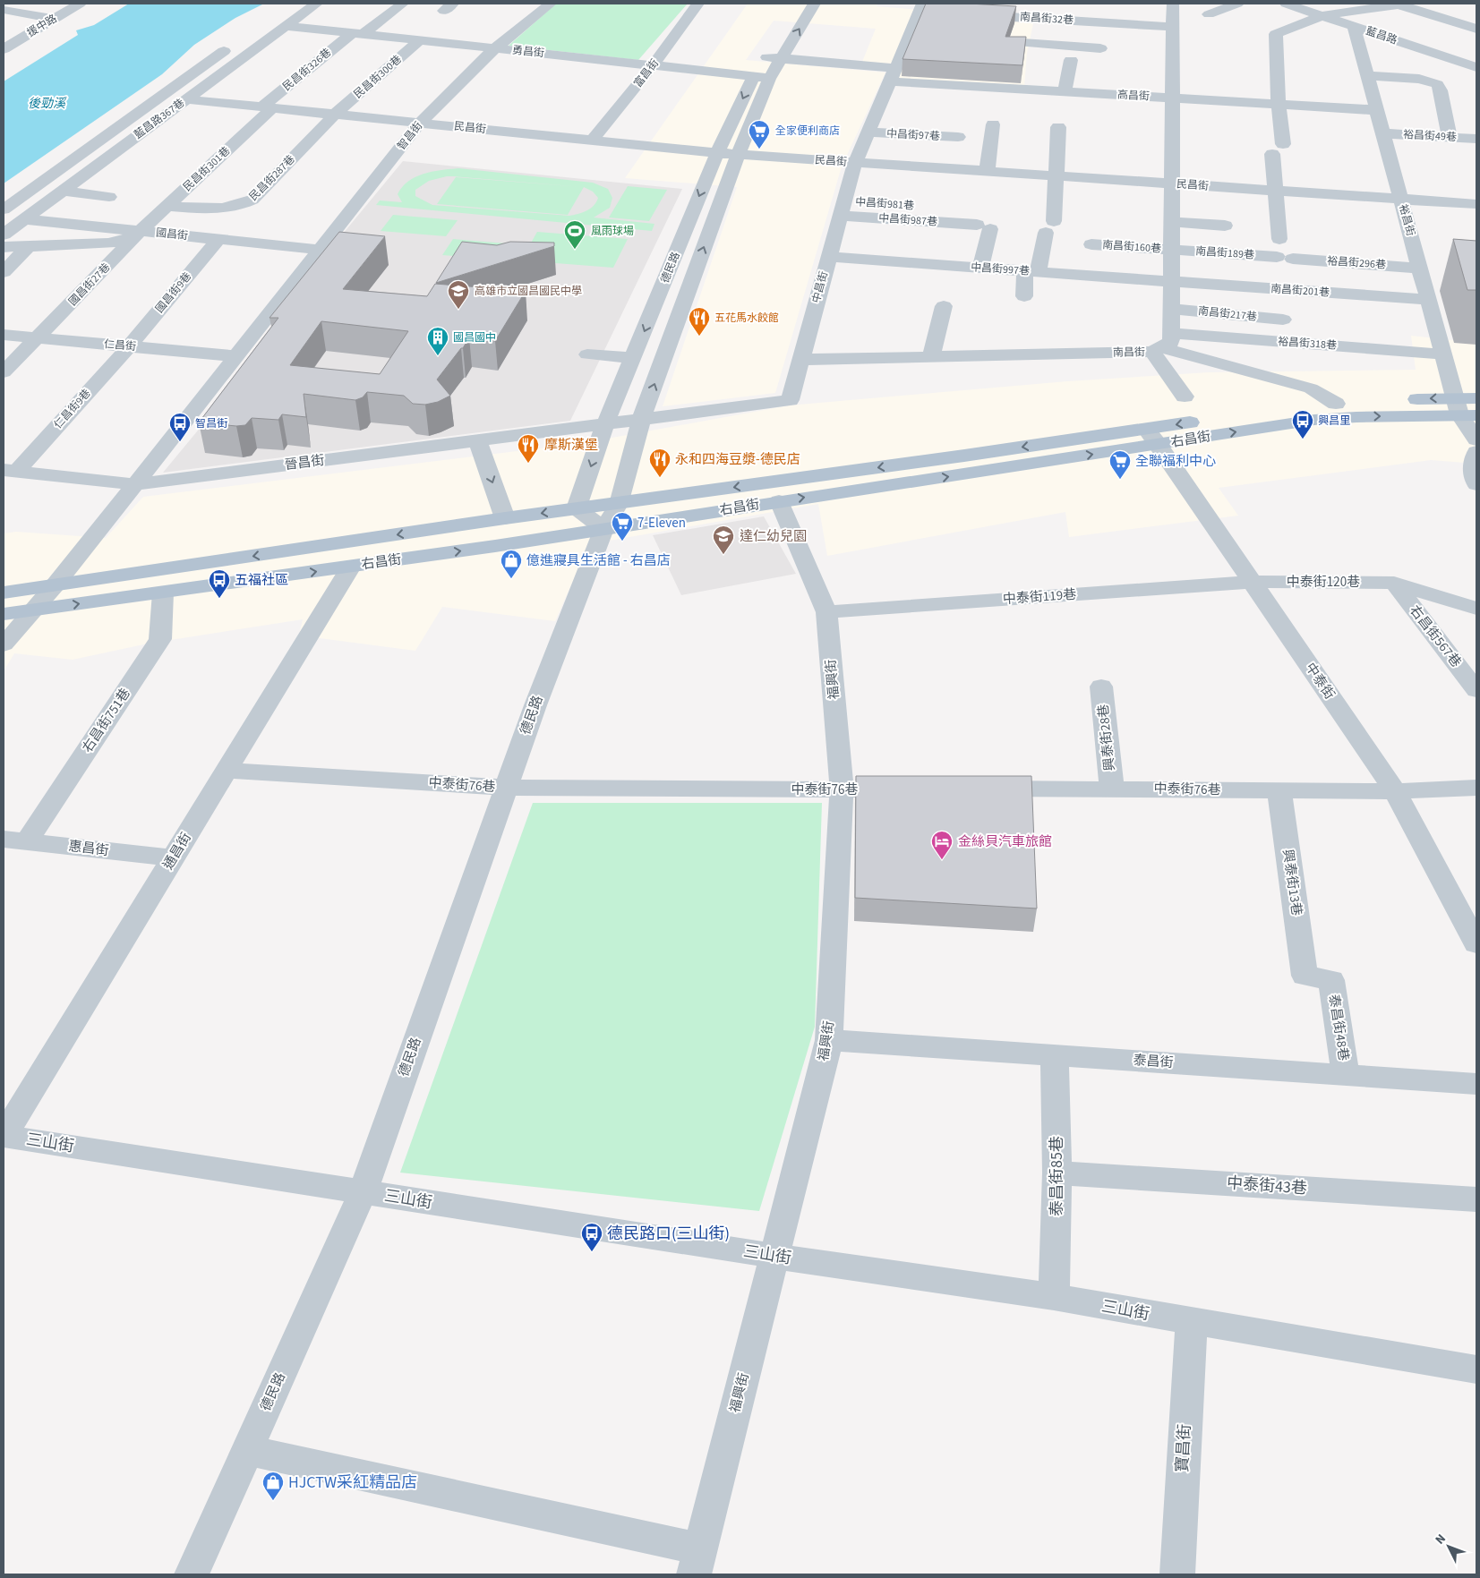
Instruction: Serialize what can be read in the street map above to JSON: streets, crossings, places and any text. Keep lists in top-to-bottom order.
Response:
{
  "streets": {
    "main road": ["右昌街"],
    "street": [
      "南昌街32巷",
      "援中路",
      "藍昌路",
      "勇昌街",
      "民昌街326巷",
      "富昌街",
      "民昌街300巷",
      "高昌街",
      "藍昌路367巷",
      "民昌街",
      "中昌街97巷",
      "智昌街",
      "裕昌街49巷",
      "民昌街301巷",
      "民昌街287巷",
      "中昌街981巷",
      "中昌街987巷",
      "裕昌街",
      "國昌街",
      "南昌街160巷",
      "南昌街189巷",
      "裕昌街296巷",
      "德民路",
      "中昌街997巷",
      "國昌街27巷",
      "中昌街",
      "南昌街201巷",
      "國昌街9巷",
      "南昌街217巷",
      "裕昌街318巷",
      "仁昌街",
      "南昌街",
      "仁昌街9巷",
      "晉昌街",
      "中泰街120巷",
      "中泰街119巷",
      "右昌街567巷",
      "福興街",
      "中泰街",
      "右昌街751巷",
      "興泰街28巷",
      "中泰街76巷",
      "惠昌街",
      "通昌街",
      "興泰街13巷",
      "泰昌街48巷",
      "泰昌街",
      "三山街",
      "泰昌街85巷",
      "中泰街43巷",
      "寶昌街"
    ]
  },
  "crossings": [
    ["藍昌路", "裕昌街"],
    ["勇昌街", "民昌街326巷"],
    ["勇昌街", "富昌街"],
    ["勇昌街", "民昌街300巷"],
    ["勇昌街", "藍昌路367巷"],
    ["勇昌街", "智昌街"],
    ["勇昌街", "德民路"],
    ["民昌街326巷", "民昌街"],
    ["民昌街326巷", "民昌街301巷"],
    ["富昌街", "民昌街"],
    ["民昌街300巷", "民昌街"],
    ["民昌街300巷", "民昌街287巷"],
    ["高昌街", "裕昌街"],
    ["高昌街", "德民路"],
    ["高昌街", "中昌街"],
    ["藍昌路367巷", "民昌街"],
    ["藍昌路367巷", "國昌街"],
    ["民昌街", "智昌街"],
    ["民昌街", "民昌街301巷"],
    ["民昌街", "民昌街287巷"],
    ["民昌街", "裕昌街"],
    ["民昌街", "德民路"],
    ["民昌街", "中昌街"],
    ["中昌街97巷", "中昌街"],
    ["智昌街", "國昌街"],
    ["智昌街", "仁昌街"],
    ["智昌街", "右昌街"],
    ["智昌街", "晉昌街"],
    ["裕昌街49巷", "裕昌街"],
    ["民昌街301巷", "民昌街287巷"],
    ["民昌街301巷", "國昌街"],
    ["民昌街301巷", "國昌街27巷"],
    ["中昌街981巷", "中昌街987巷"],
    ["中昌街981巷", "中昌街"],
    ["中昌街987巷", "中昌街997巷"],
    ["中昌街987巷", "中昌街"],
    ["裕昌街", "裕昌街296巷"],
    ["裕昌街", "南昌街201巷"],
    ["裕昌街", "裕昌街318巷"],
    ["裕昌街", "右昌街"],
    ["國昌街", "國昌街27巷"],
    ["國昌街", "國昌街9巷"],
    ["南昌街160巷", "南昌街189巷"],
    ["南昌街189巷", "裕昌街296巷"],
    ["德民路", "中昌街"],
    ["德民路", "右昌街"],
    ["德民路", "晉昌街"],
    ["德民路", "中泰街76巷"],
    ["德民路", "三山街"],
    ["中昌街997巷", "中昌街"],
    ["中昌街997巷", "南昌街201巷"],
    ["國昌街27巷", "仁昌街"],
    ["中昌街", "南昌街"],
    ["中昌街", "晉昌街"],
    ["國昌街9巷", "仁昌街"],
    ["國昌街9巷", "仁昌街9巷"],
    ["裕昌街318巷", "南昌街"],
    ["仁昌街", "仁昌街9巷"],
    ["仁昌街9巷", "晉昌街"],
    ["右昌街", "福興街"],
    ["右昌街", "中泰街"],
    ["右昌街", "右昌街751巷"],
    ["右昌街", "通昌街"],
    ["中泰街120巷", "中泰街119巷"],
    ["中泰街120巷", "右昌街567巷"],
    ["中泰街120巷", "中泰街"],
    ["中泰街119巷", "福興街"],
    ["中泰街119巷", "中泰街"],
    ["福興街", "中泰街76巷"],
    ["福興街", "泰昌街"],
    ["福興街", "三山街"],
    ["中泰街", "中泰街76巷"],
    ["右昌街751巷", "惠昌街"],
    ["興泰街28巷", "中泰街76巷"],
    ["中泰街76巷", "通昌街"],
    ["中泰街76巷", "興泰街13巷"],
    ["惠昌街", "通昌街"],
    ["通昌街", "三山街"],
    ["興泰街13巷", "泰昌街48巷"],
    ["泰昌街48巷", "泰昌街"],
    ["泰昌街", "泰昌街85巷"],
    ["三山街", "泰昌街85巷"],
    ["三山街", "寶昌街"],
    ["泰昌街85巷", "中泰街43巷"]
  ],
  "water": ["後勁溪"],
  "places": {
    "supermarket": ["全家便利商店", "全聯福利中心", "7-Eleven"],
    "sports": ["風雨球場"],
    "school or university": ["高雄市立國昌國民中學", "達仁幼兒園"],
    "restaurant": ["五花馬水餃館", "摩斯漢堡", "永和四海豆漿-德民店"],
    "building": ["國昌國中"],
    "bus stop": [
      "興昌里",
      "智昌街",
      "五福社區",
      "德民路口(三山街)"
    ],
    "shop": ["億進寢具生活館 - 右昌店", "HJCTW采紅精品店"],
    "hotel": ["金絲貝汽車旅館"]
  },
  "north": "top left"
}
